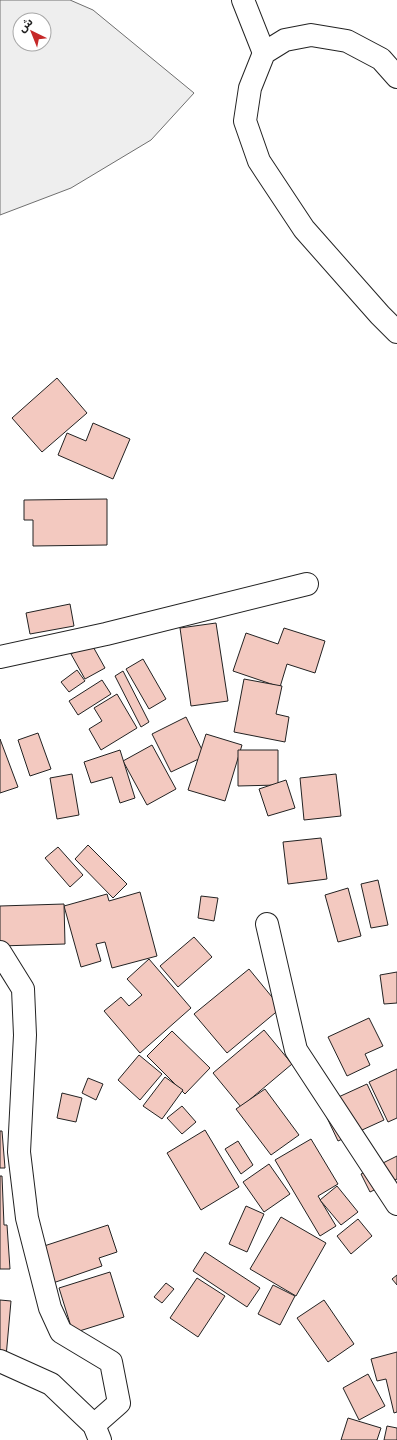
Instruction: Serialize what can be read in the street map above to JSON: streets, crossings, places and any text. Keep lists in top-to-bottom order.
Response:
{
  "north": "top left"
}
